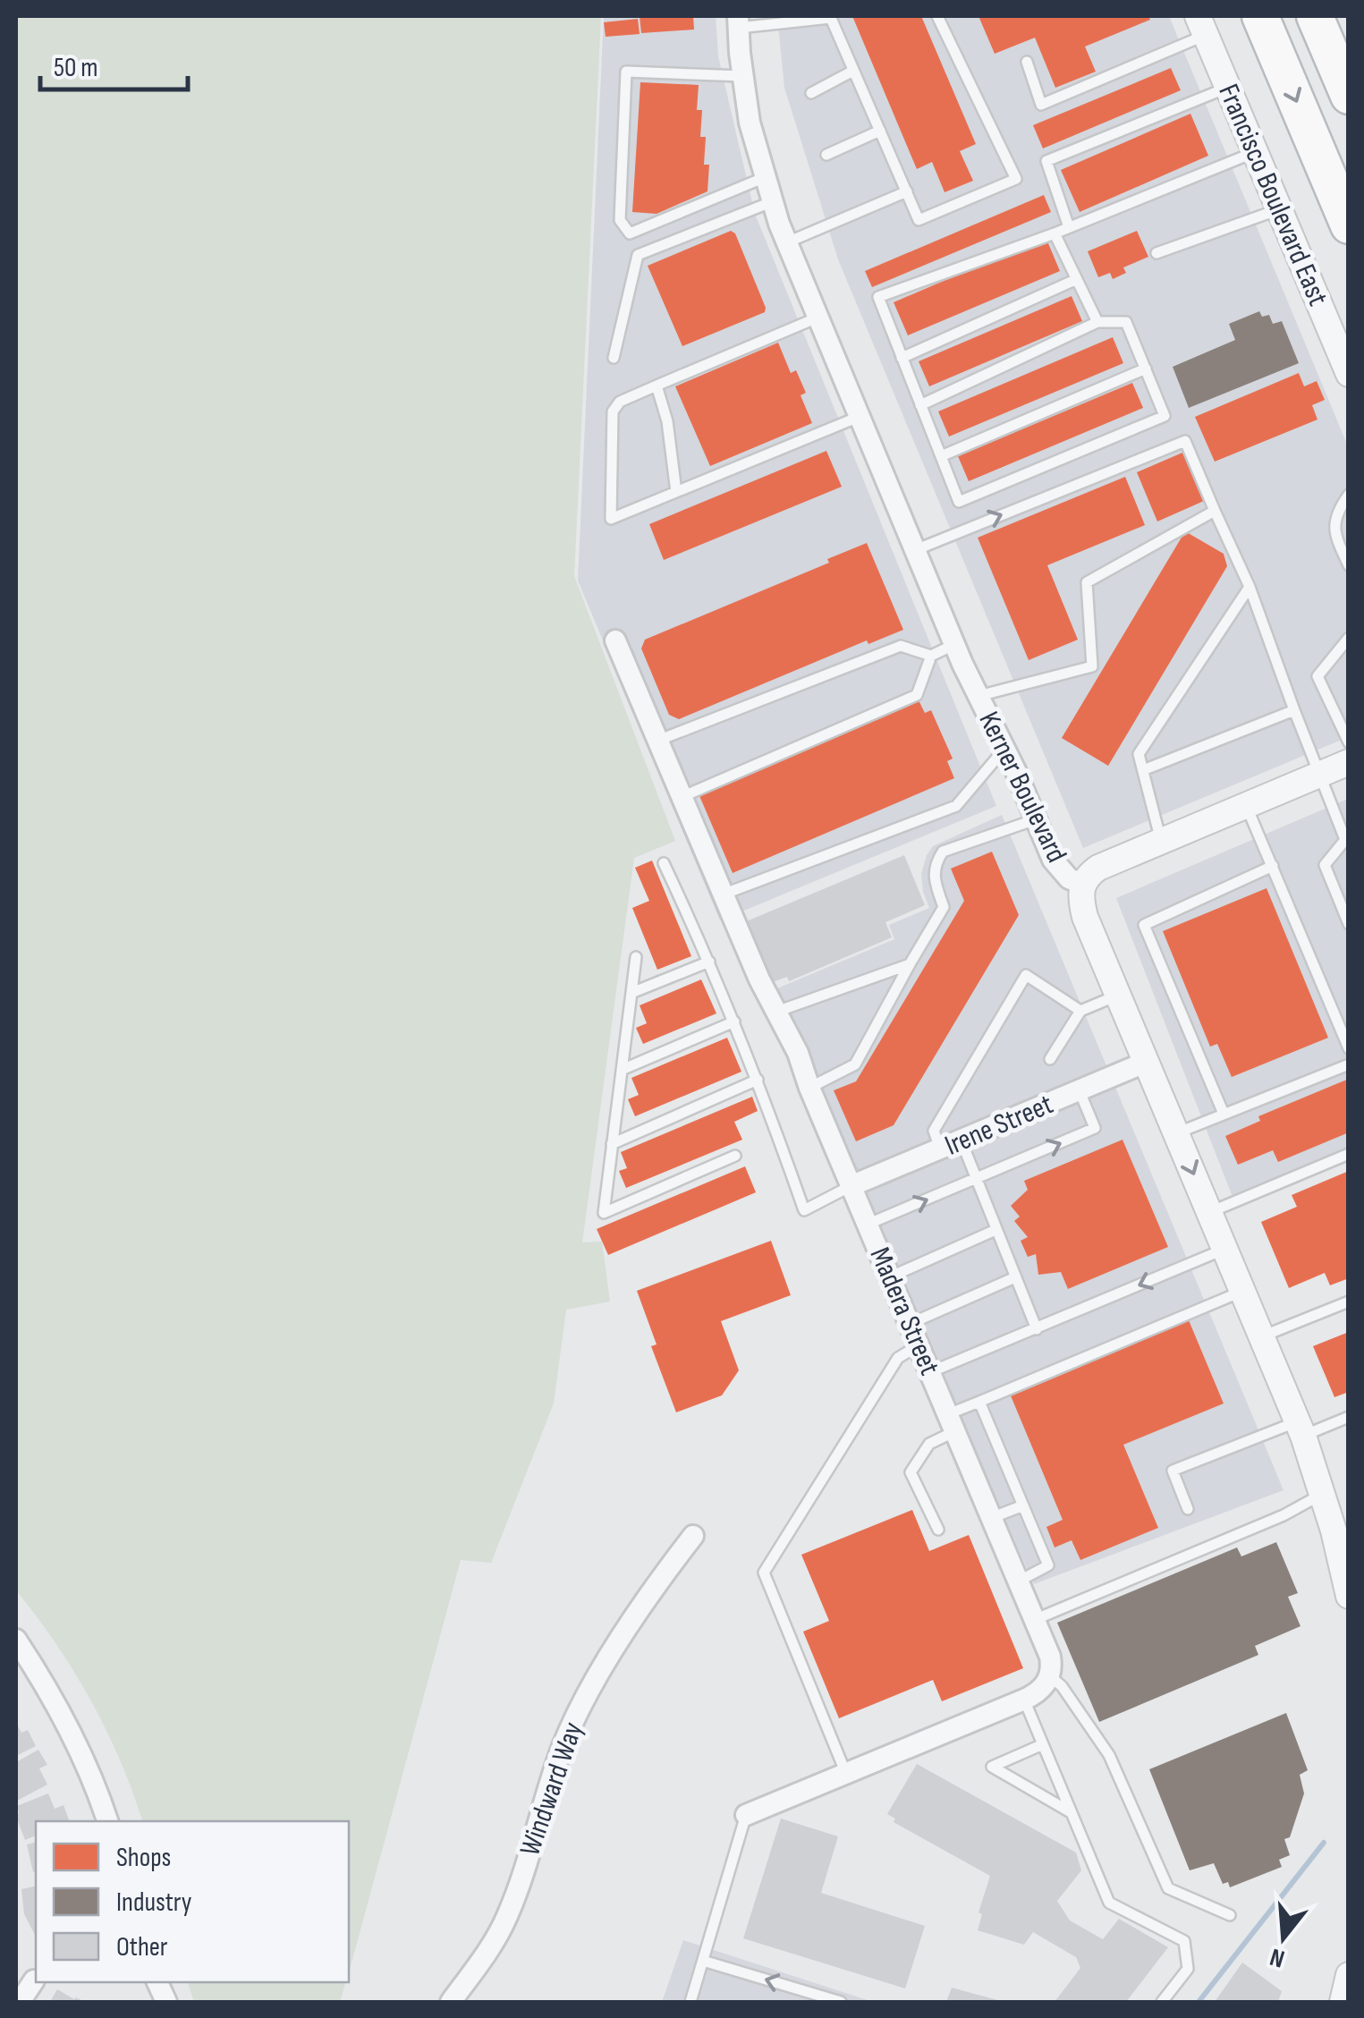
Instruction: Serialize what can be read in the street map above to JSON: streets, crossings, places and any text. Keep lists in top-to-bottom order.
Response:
{
  "streets": {
    "street": [
      "Francisco Boulevard East",
      "Kerner Boulevard",
      "Irene Street",
      "Madera Street",
      "Windward Way"
    ]
  },
  "crossings": [
    ["Kerner Boulevard", "Irene Street"],
    ["Irene Street", "Madera Street"]
  ],
  "legend": ["Shops", "Industry", "Other"],
  "scale_bar": "50 m",
  "north": "bottom"
}
